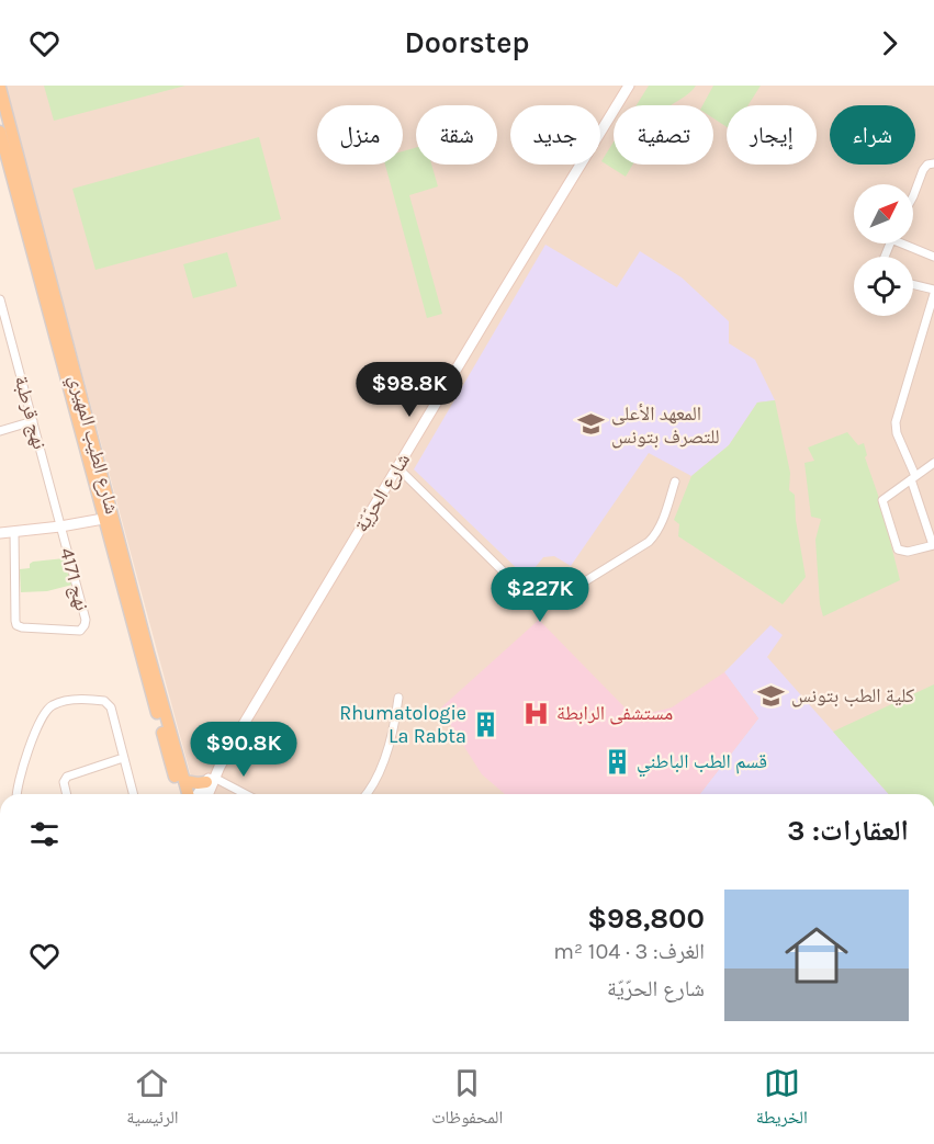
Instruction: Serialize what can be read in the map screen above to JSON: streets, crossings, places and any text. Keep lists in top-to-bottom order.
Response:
{
  "streets": {
    "main road": ["شارع الطيب المهيري"],
    "street": ["نهج قرطبة", "شارع الحرّيّة", "نهج 4171"]
  },
  "crossings": [
    ["نهج قرطبة", "نهج 4171"]
  ],
  "places": {
    "school or university": ["المعهد الأعلى للتصرف بتونس", "كلية الطب بتونس"],
    "hospital": ["مستشفى الرابطة"],
    "building": ["Rhumatologie La Rabta", "قسم الطب الباطني"]
  },
  "north": "top right",
  "page": {
    "header": "Doorstep",
    "chip": [
      "شراء",
      "إيجار",
      "تصفية",
      "جديد",
      "شقة",
      "منزل"
    ],
    "price": ["$98.8K", "$227K", "$90.8K"],
    "heading": "العقارات: 3",
    "list": [
      {
        "name": "$98,800",
        "note": "الغرف: 3 · 104 m² · شارع الحرّيّة"
      }
    ],
    "tabs": ["الخريطة", "المحفوظات", "الرئيسية"]
  }
}
